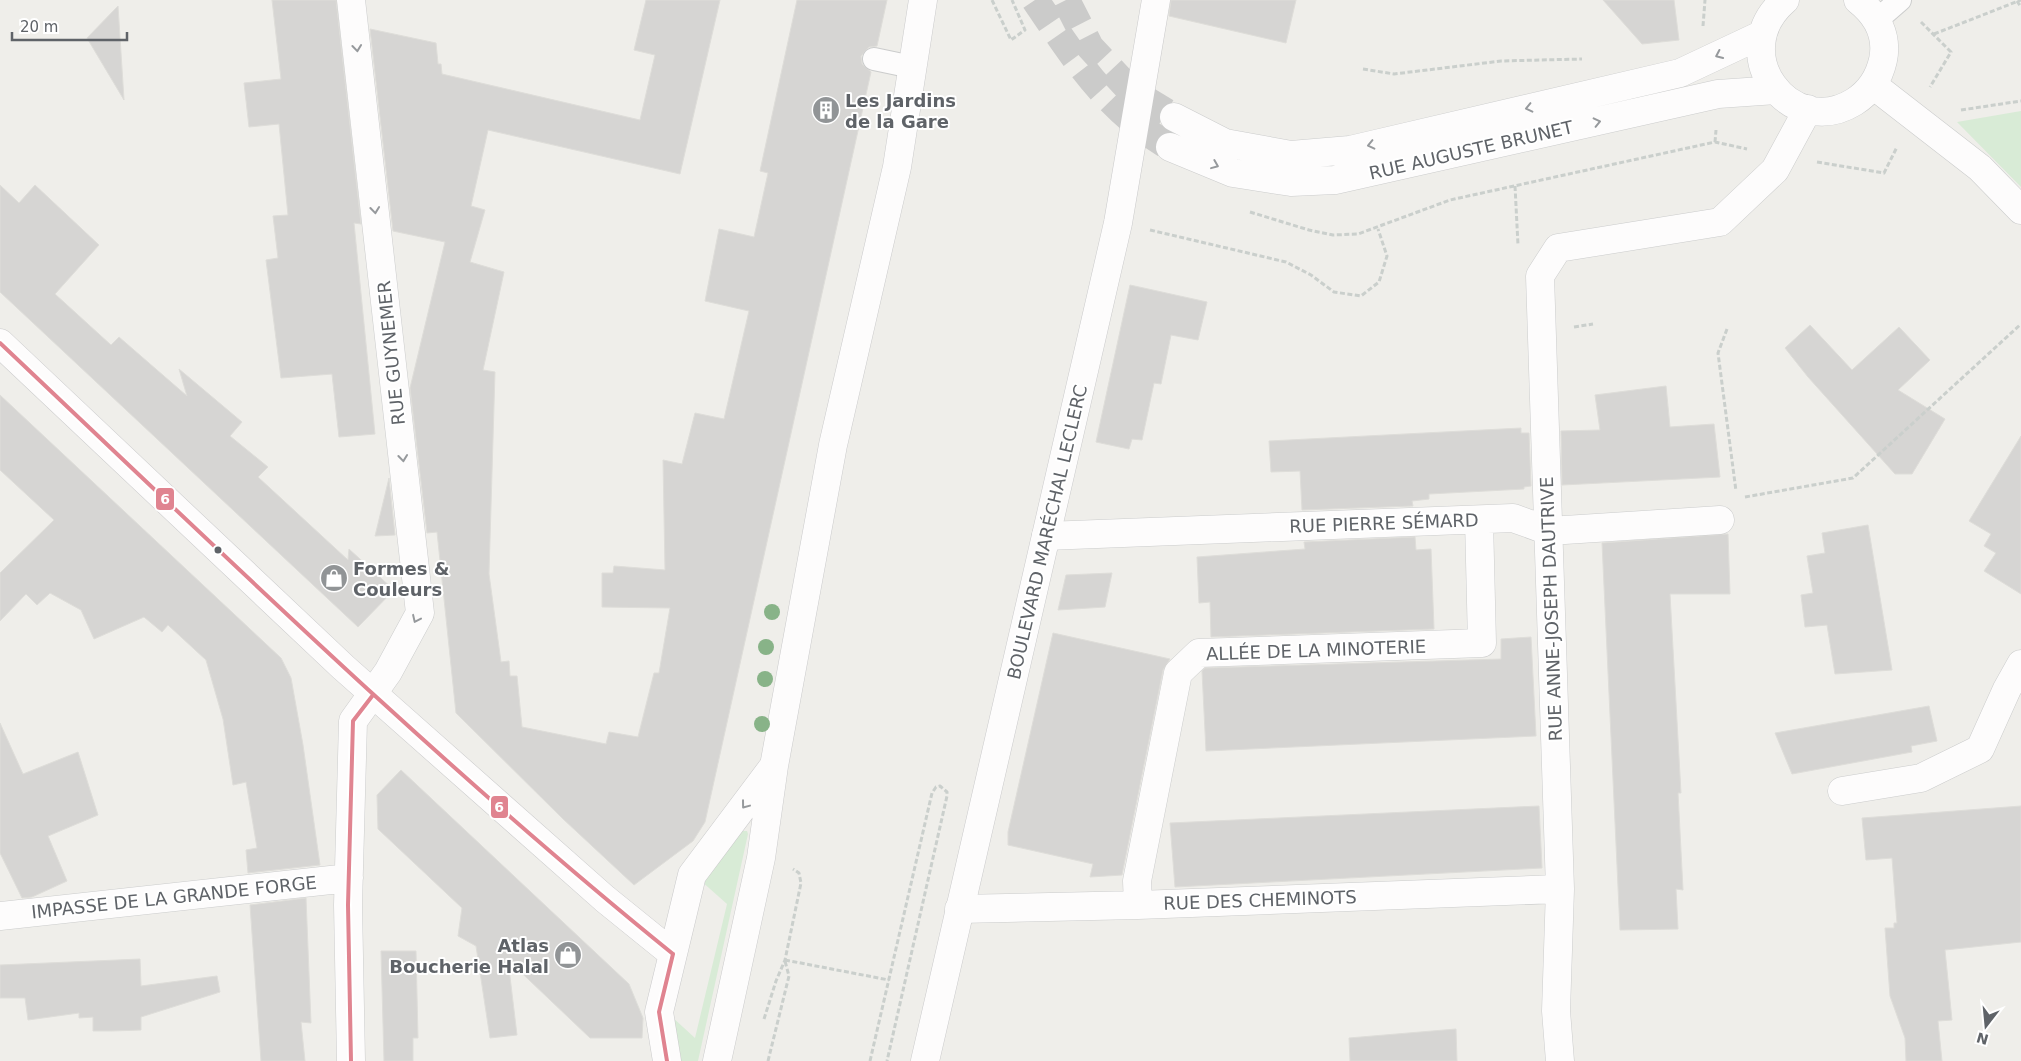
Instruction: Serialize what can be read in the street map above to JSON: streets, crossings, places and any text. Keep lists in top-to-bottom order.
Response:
{
  "streets": {
    "street": [
      "RUE AUGUSTE BRUNET",
      "RUE GUYNEMER",
      "RUE PIERRE SÉMARD",
      "BOULEVARD MARÉCHAL LECLERC",
      "RUE ANNE-JOSEPH DAUTRIVE",
      "ALLÉE DE LA MINOTERIE",
      "IMPASSE DE LA GRANDE FORGE",
      "RUE DES CHEMINOTS"
    ]
  },
  "crossings": [
    ["RUE GUYNEMER", "IMPASSE DE LA GRANDE FORGE"],
    ["RUE PIERRE SÉMARD", "BOULEVARD MARÉCHAL LECLERC"],
    ["RUE PIERRE SÉMARD", "RUE ANNE-JOSEPH DAUTRIVE"],
    ["RUE PIERRE SÉMARD", "ALLÉE DE LA MINOTERIE"],
    ["BOULEVARD MARÉCHAL LECLERC", "RUE DES CHEMINOTS"],
    ["RUE ANNE-JOSEPH DAUTRIVE", "RUE DES CHEMINOTS"],
    ["ALLÉE DE LA MINOTERIE", "RUE DES CHEMINOTS"]
  ],
  "one_way": ["RUE GUYNEMER"],
  "places": {
    "building": ["Les Jardins de la Gare"],
    "shop": ["Formes & Couleurs", "Atlas Boucherie Halal"]
  },
  "lines": ["transit line 6"],
  "scale_bar": "20 m",
  "north": "bottom"
}
